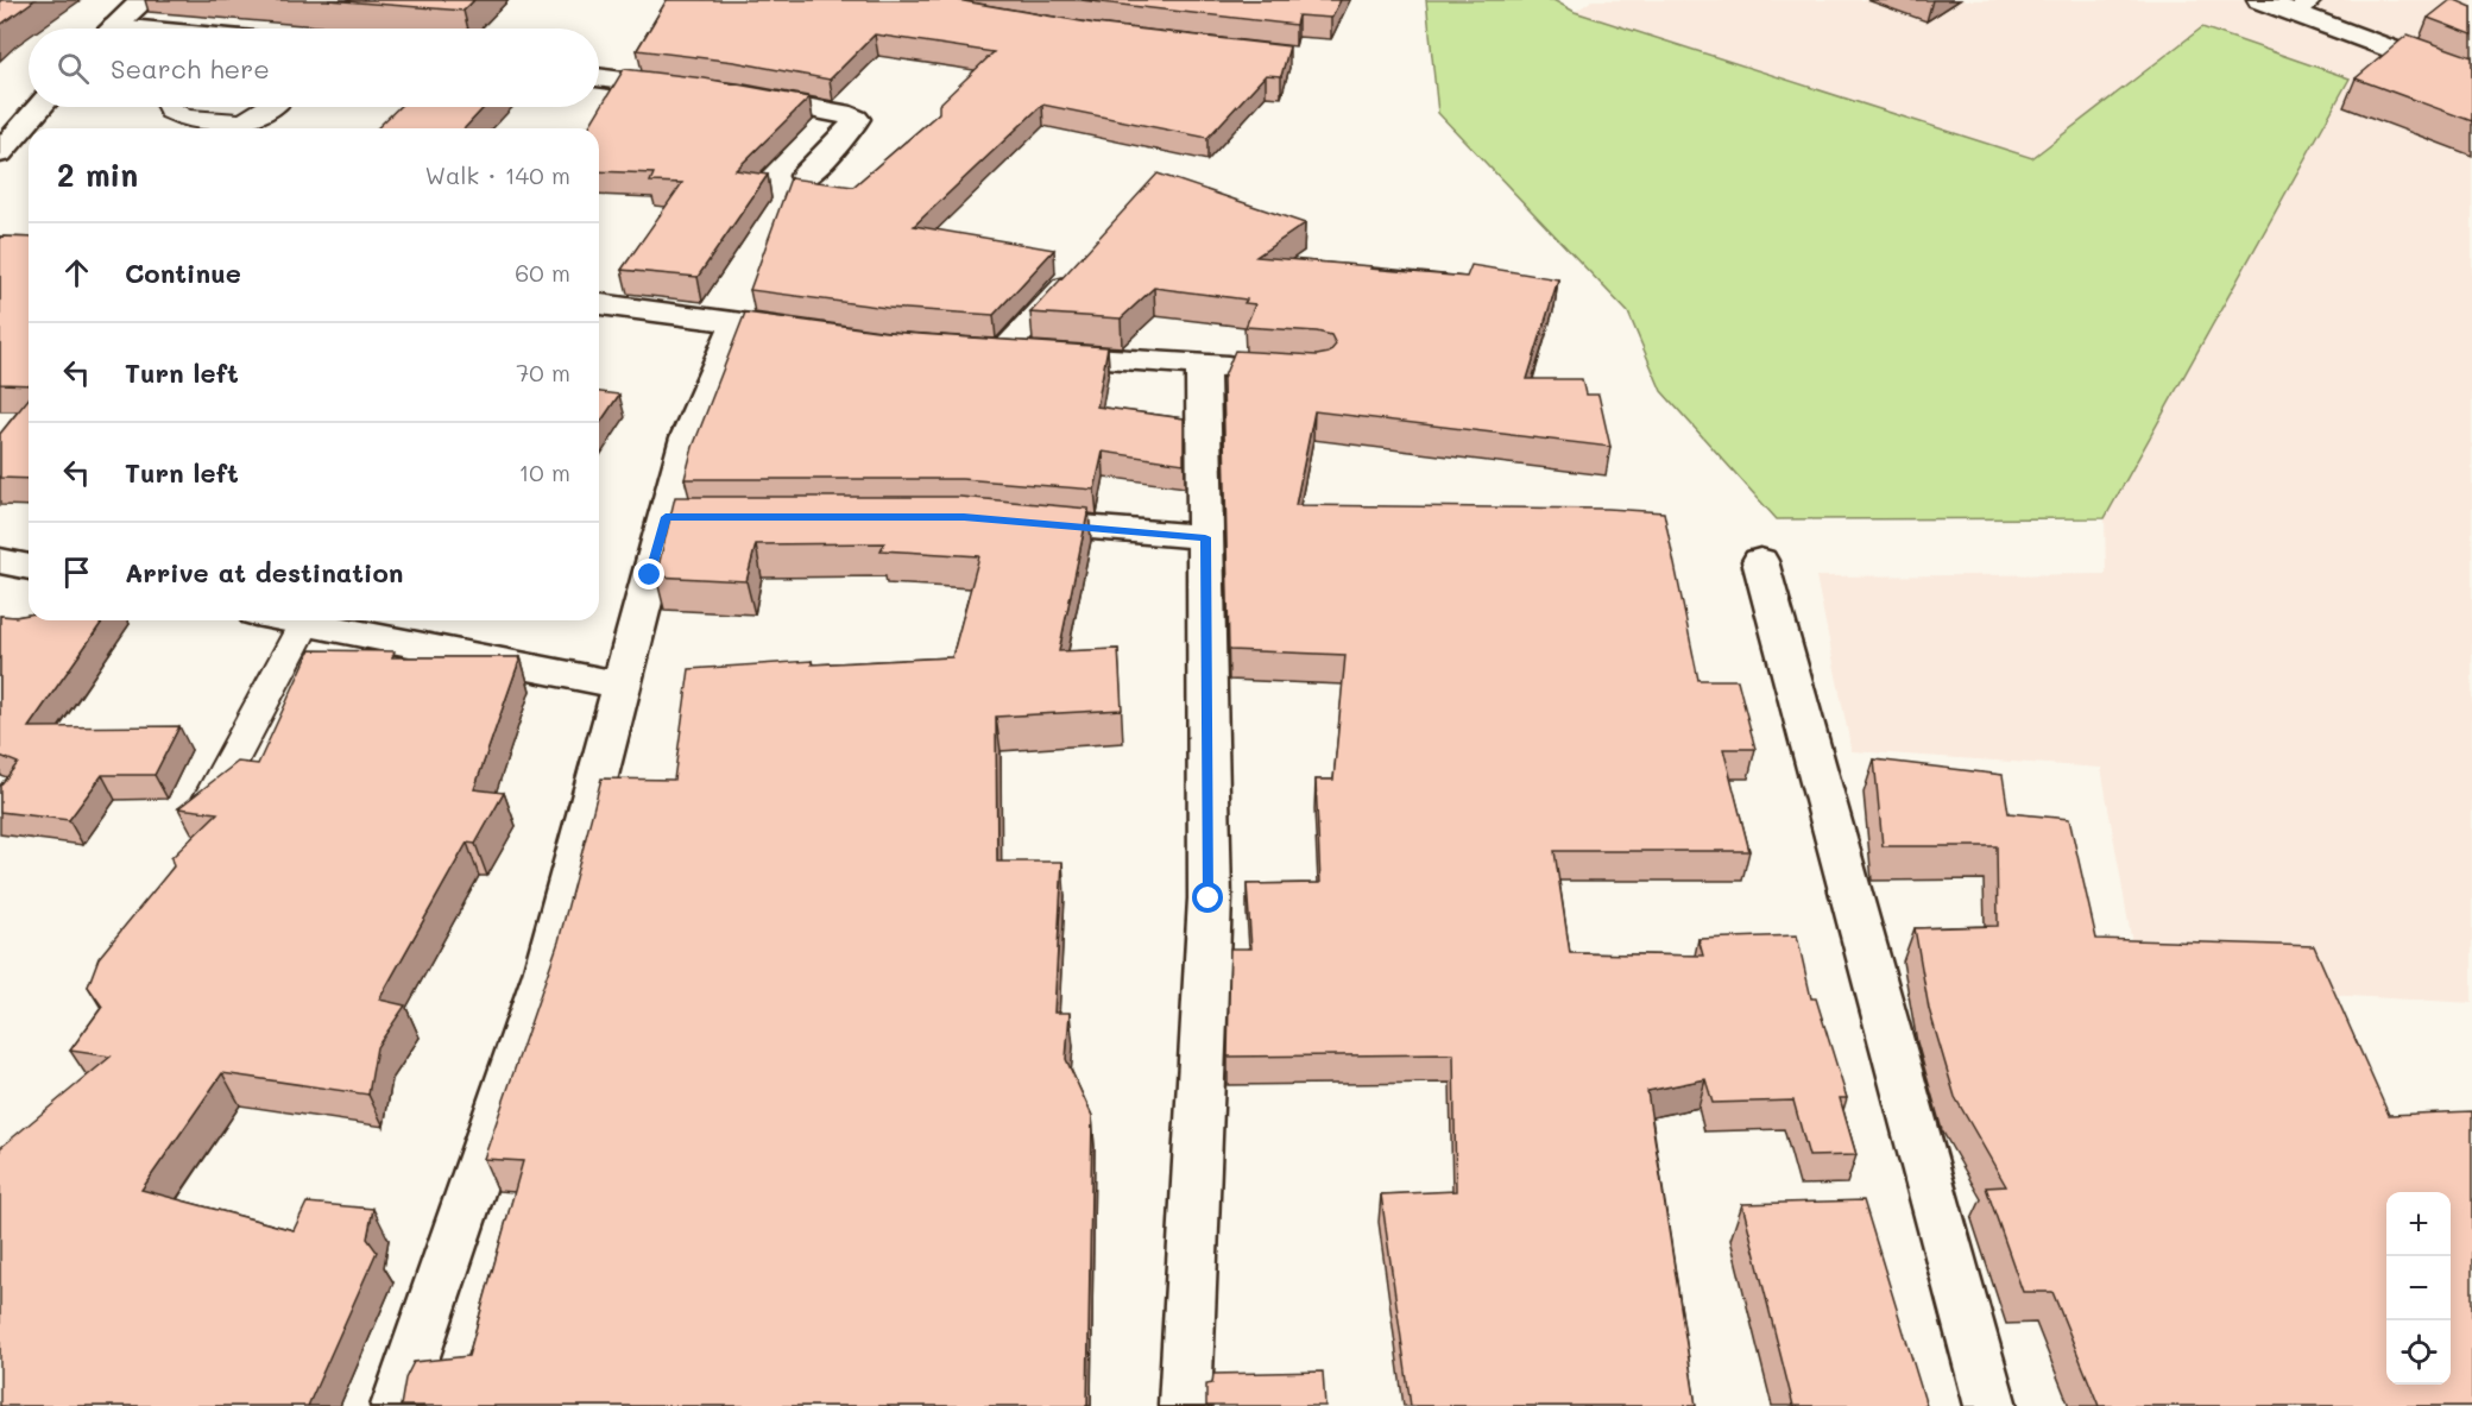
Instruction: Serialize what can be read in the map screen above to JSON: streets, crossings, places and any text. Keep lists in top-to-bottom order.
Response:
{
  "page": {
    "search": "Search here",
    "heading": ["2 min", "Walk · 140 m"],
    "list": [
      ["Continue", "60 m"],
      ["Turn left", "70 m"],
      ["Turn left", "10 m"],
      "Arrive at destination"
    ],
    "map_buttons": ["+", "−"]
  }
}
